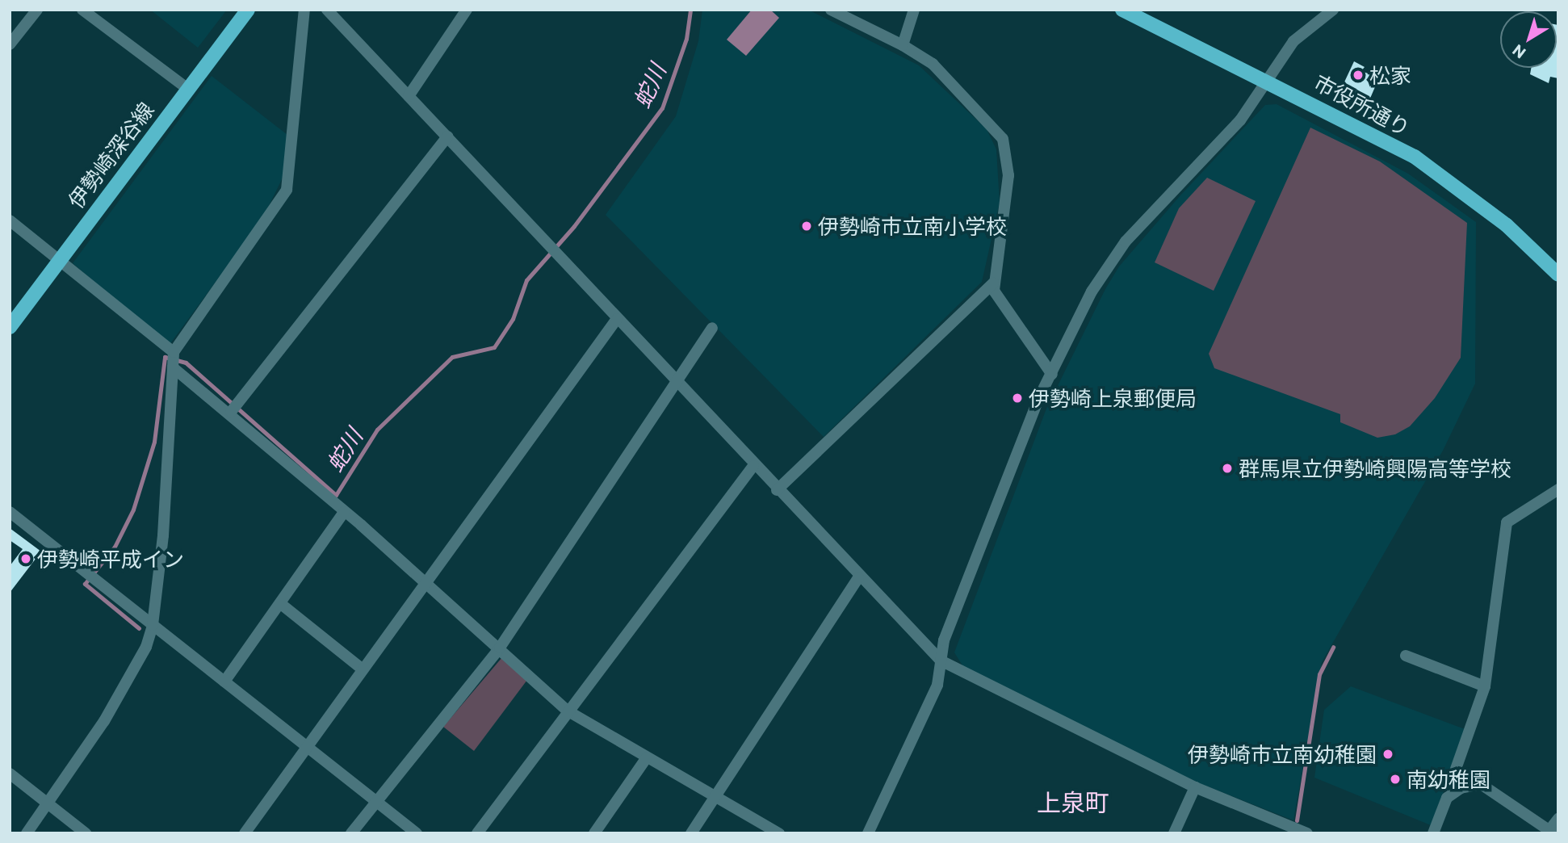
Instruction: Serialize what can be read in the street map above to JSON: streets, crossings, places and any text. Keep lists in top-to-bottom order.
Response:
{
  "streets": {
    "main road": ["市役所通り", "伊勢崎深谷線"]
  },
  "districts": ["上泉町"],
  "water": ["蛇川"],
  "places": [
    "松家",
    "伊勢崎市立南小学校",
    "伊勢崎上泉郵便局",
    "群馬県立伊勢崎興陽高等学校",
    "伊勢崎平成イン",
    "伊勢崎市立南幼稚園",
    "南幼稚園"
  ],
  "north": "bottom left"
}
